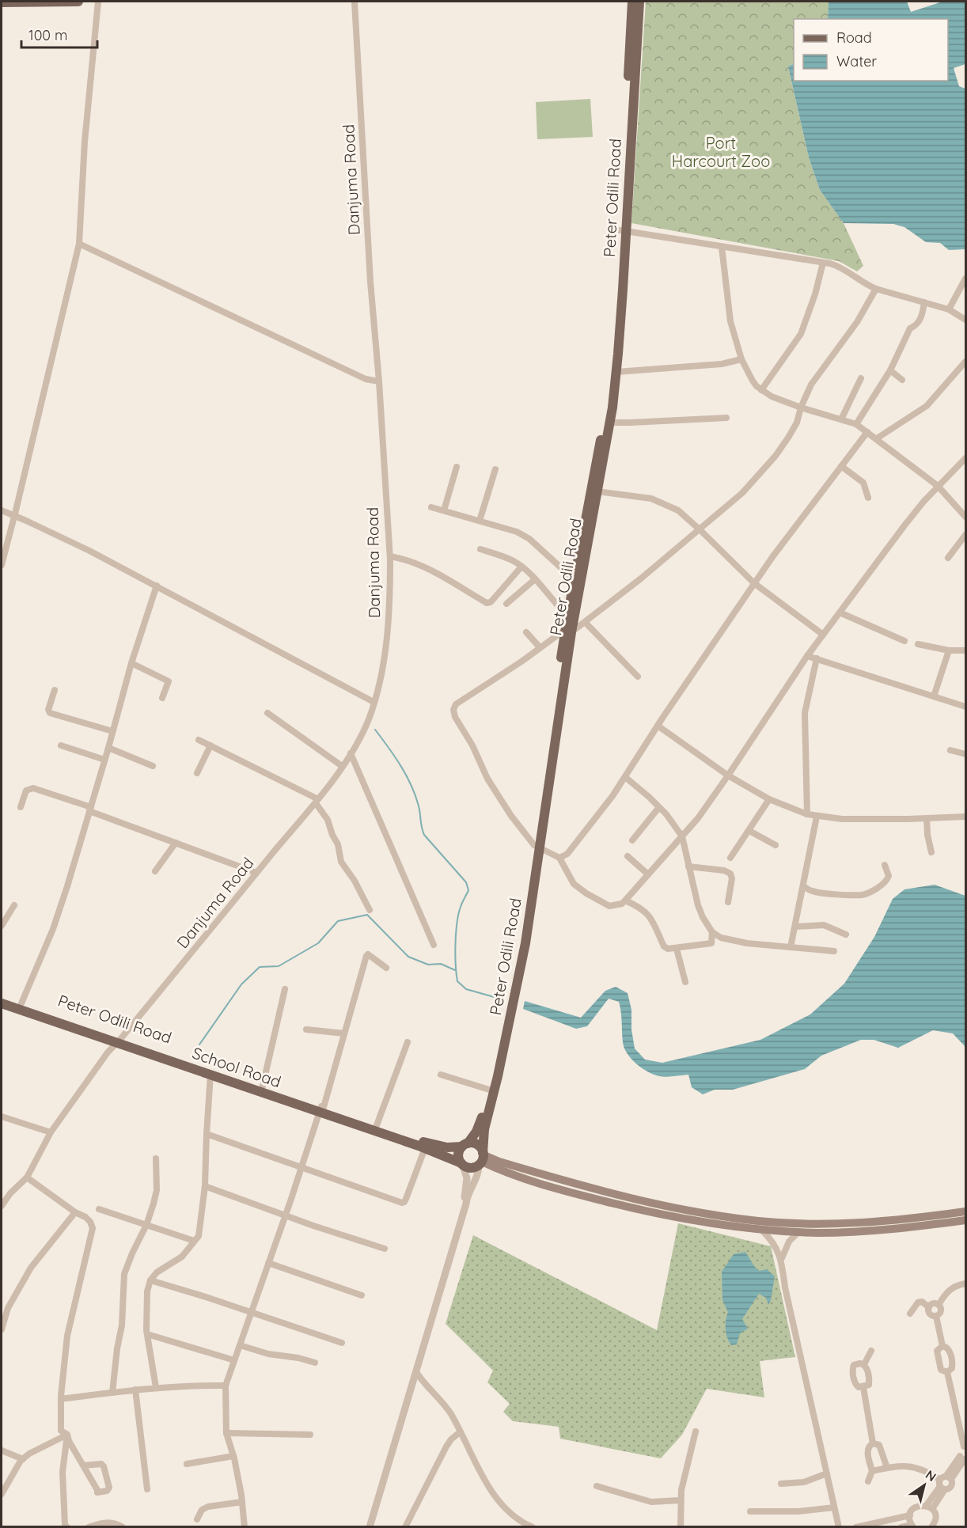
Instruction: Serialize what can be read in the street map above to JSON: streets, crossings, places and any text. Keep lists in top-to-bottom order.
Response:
{
  "streets": {
    "main road": ["Peter Odili Road", "School Road"],
    "street": ["Danjuma Road"]
  },
  "crossings": [
    ["Danjuma Road", "Peter Odili Road"],
    ["Danjuma Road", "School Road"],
    ["Peter Odili Road", "School Road"]
  ],
  "parks": ["Port Harcourt Zoo"],
  "legend": ["Road", "Water"],
  "scale_bar": "100 m",
  "north": "top right"
}
